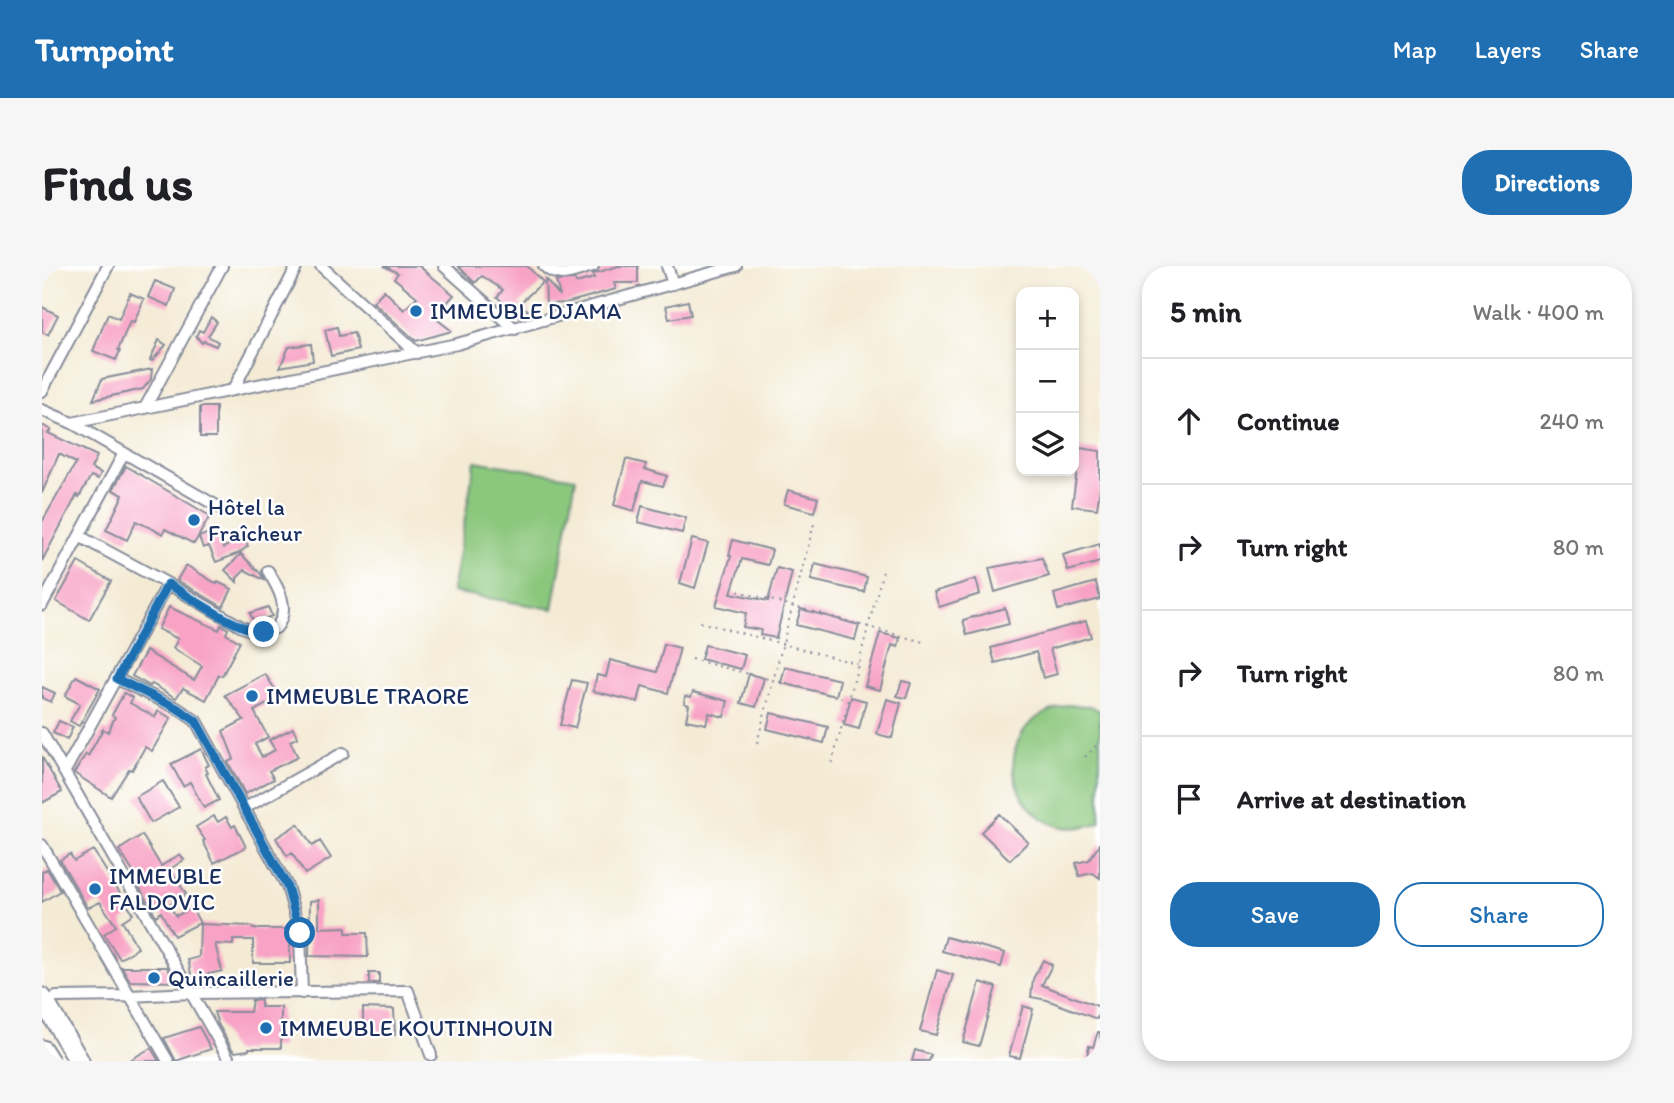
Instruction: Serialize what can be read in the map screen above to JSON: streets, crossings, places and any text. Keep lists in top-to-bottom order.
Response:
{
  "places": [
    "IMMEUBLE DJAMA",
    "Hôtel la Fraîcheur",
    "IMMEUBLE TRAORE",
    "IMMEUBLE FALDOVIC",
    "Quincaillerie",
    "IMMEUBLE KOUTINHOUIN"
  ],
  "page": {
    "header": "Turnpoint",
    "nav": ["Map", "Layers", "Share"],
    "buttons": [
      "Directions",
      ["Save", "Share"]
    ],
    "title": "Find us",
    "heading": ["5 min", "Walk · 400 m"],
    "map_buttons": ["+", "−"],
    "list": [
      ["Continue", "240 m"],
      ["Turn right", "80 m"],
      ["Turn right", "80 m"],
      "Arrive at destination"
    ]
  }
}
